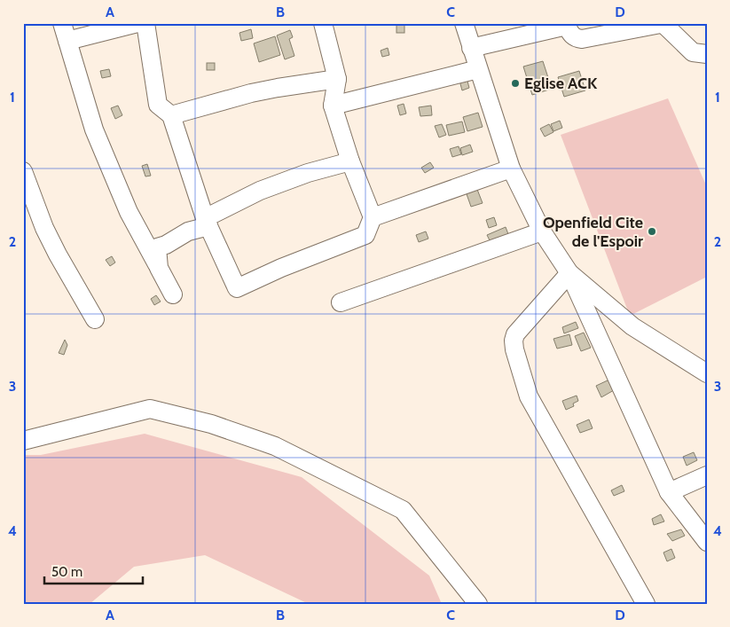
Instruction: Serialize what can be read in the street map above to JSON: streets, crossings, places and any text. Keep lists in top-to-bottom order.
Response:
{
  "places": ["Eglise ACK", "Openfield Cite de l'Espoir"],
  "scale_bar": "50 m",
  "grid": {
    "columns": [
      "A",
      "B",
      "C",
      "D"
    ],
    "rows": [
      "1",
      "2",
      "3",
      "4"
    ]
  }
}
